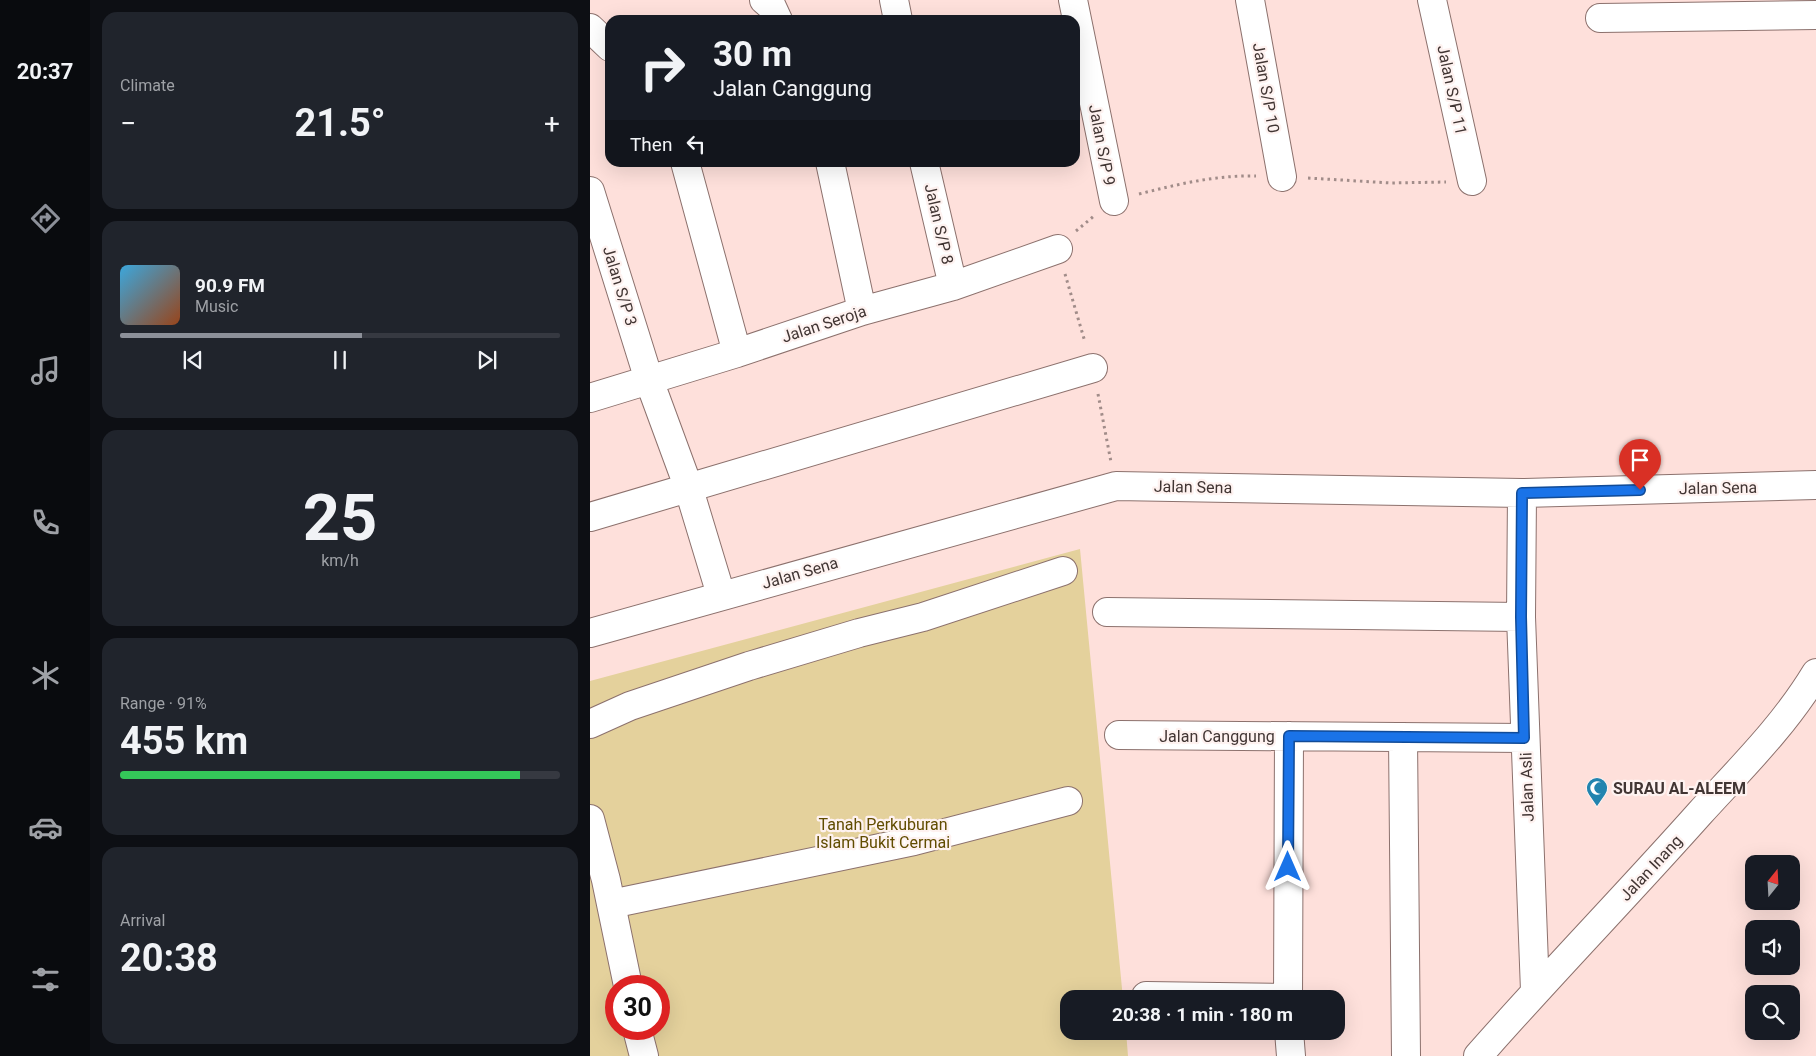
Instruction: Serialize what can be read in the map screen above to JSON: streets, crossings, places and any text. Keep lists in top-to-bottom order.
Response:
{
  "streets": {
    "street": [
      "Jalan S/P 10",
      "Jalan S/P 11",
      "Jalan S/P 9",
      "Jalan S/P 8",
      "Jalan S/P 3",
      "Jalan Seroja",
      "Jalan Sena",
      "Jalan Canggung",
      "Jalan Asli",
      "Jalan Inang"
    ]
  },
  "crossings": [
    ["Jalan S/P 8", "Jalan Seroja"],
    ["Jalan S/P 3", "Jalan Seroja"],
    ["Jalan S/P 3", "Jalan Sena"],
    ["Jalan Sena", "Jalan Asli"],
    ["Jalan Canggung", "Jalan Asli"],
    ["Jalan Asli", "Jalan Inang"]
  ],
  "parks": ["Tanah Perkuburan Islam Bukit Cermai"],
  "places": {
    "mosque": ["SURAU AL-ALEEM"]
  },
  "north": "top",
  "page": {
    "tabs": "20:37",
    "tile": [
      "Climate",
      ["25", "km/h"],
      ["Range · 91%", "455 km"],
      ["Arrival", "20:38"]
    ],
    "turn": ["30 m", "Jalan Canggung"],
    "heat": ["−", "21.5°", "+"],
    "then": "Then",
    "song": ["90.9 FM", "Music"],
    "limit": "30",
    "trip": "20:38 · 1 min · 180 m"
  }
}
